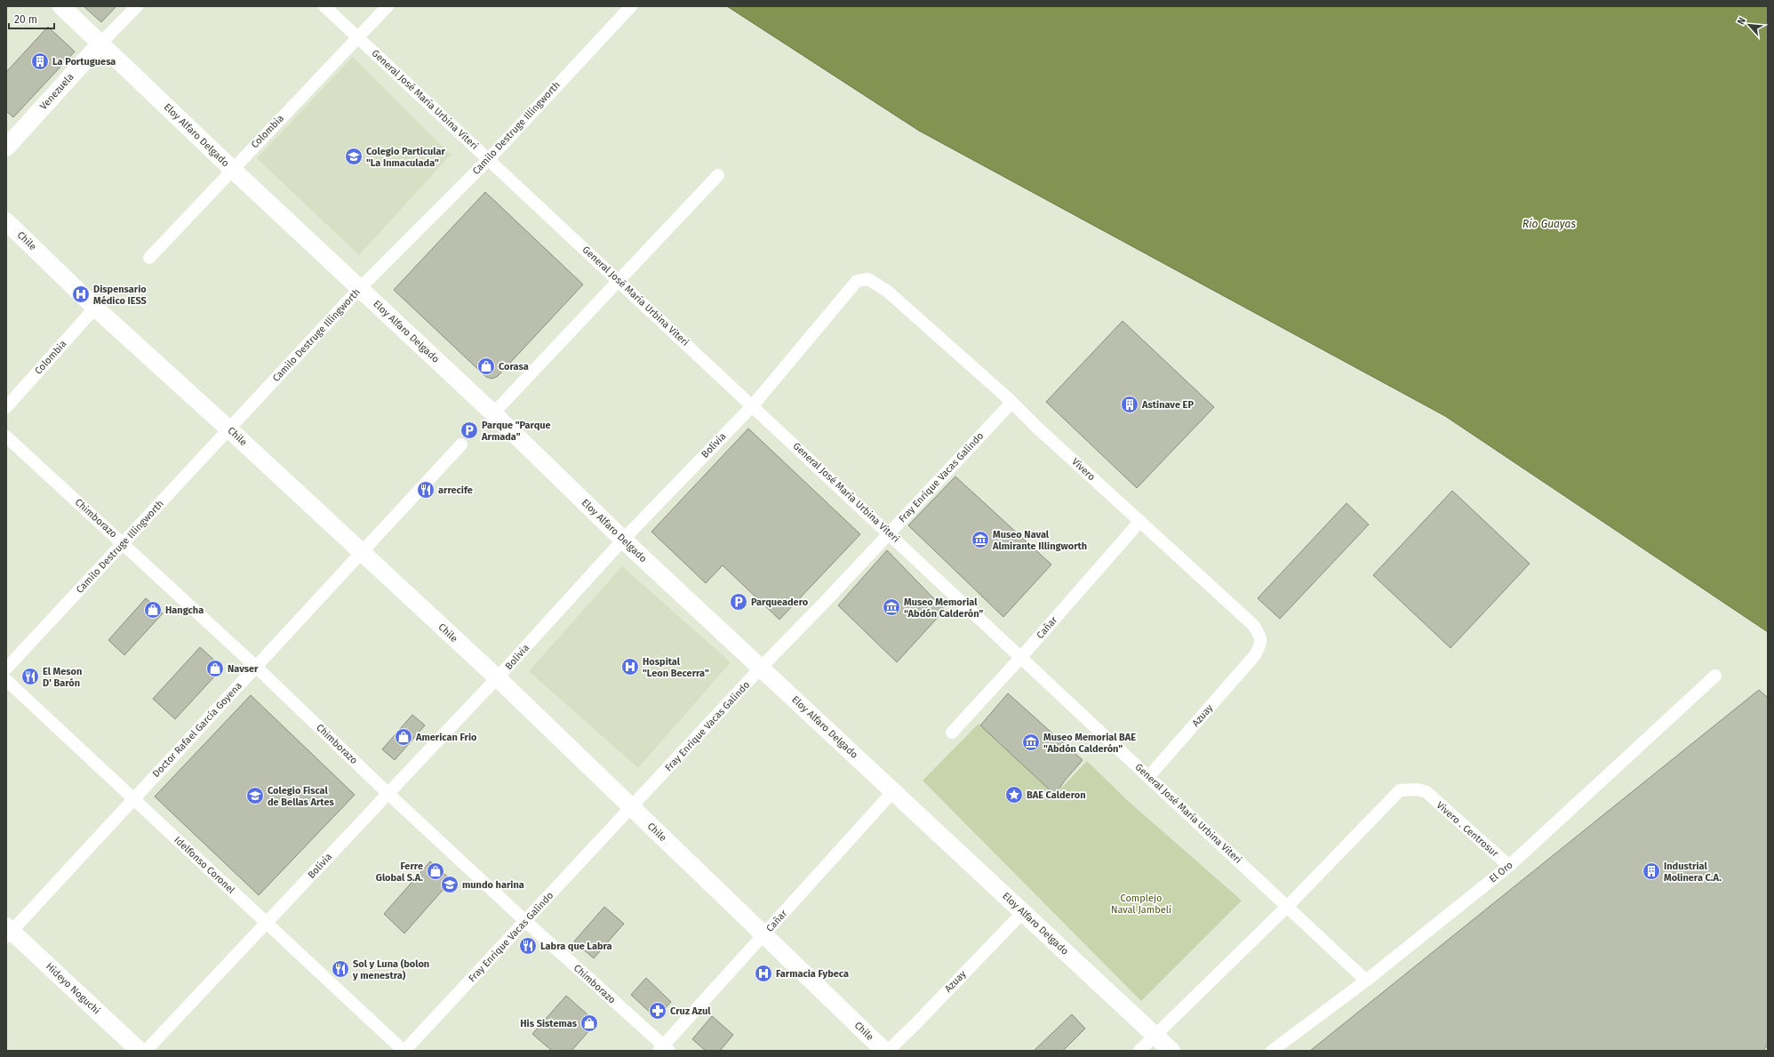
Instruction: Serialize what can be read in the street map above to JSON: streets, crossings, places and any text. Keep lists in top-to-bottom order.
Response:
{
  "streets": {
    "main road": [
      "Venezuela",
      "Eloy Alfaro Delgado",
      "Chile",
      "Hideyo Noguchi"
    ],
    "street": [
      "General José María Urbina Viteri",
      "Camilo Destruge Illingworth",
      "Colombia",
      "Bolivia",
      "Vivero",
      "Fray Enrique Vacas Galindo",
      "Chimborazo",
      "Cañar",
      "Azuay",
      "Doctor Rafael García Goyena",
      "Vivero . Centrosur",
      "Idelfonso Coronel",
      "El Oro"
    ]
  },
  "crossings": [
    ["Venezuela", "Eloy Alfaro Delgado"],
    ["General José María Urbina Viteri", "Camilo Destruge Illingworth"],
    ["General José María Urbina Viteri", "Colombia"],
    ["General José María Urbina Viteri", "Bolivia"],
    ["General José María Urbina Viteri", "Fray Enrique Vacas Galindo"],
    ["General José María Urbina Viteri", "Cañar"],
    ["General José María Urbina Viteri", "Azuay"],
    ["General José María Urbina Viteri", "Vivero . Centrosur"],
    ["General José María Urbina Viteri", "El Oro"],
    ["Camilo Destruge Illingworth", "Eloy Alfaro Delgado"],
    ["Camilo Destruge Illingworth", "Chile"],
    ["Camilo Destruge Illingworth", "Chimborazo"],
    ["Colombia", "Eloy Alfaro Delgado"],
    ["Colombia", "Chile"],
    ["Eloy Alfaro Delgado", "Bolivia"],
    ["Eloy Alfaro Delgado", "Fray Enrique Vacas Galindo"],
    ["Eloy Alfaro Delgado", "Cañar"],
    ["Eloy Alfaro Delgado", "Azuay"],
    ["Chile", "Bolivia"],
    ["Chile", "Fray Enrique Vacas Galindo"],
    ["Chile", "Cañar"],
    ["Chile", "Doctor Rafael García Goyena"],
    ["Bolivia", "Vivero"],
    ["Bolivia", "Chimborazo"],
    ["Bolivia", "Idelfonso Coronel"],
    ["Vivero", "Fray Enrique Vacas Galindo"],
    ["Vivero", "Cañar"],
    ["Vivero", "Azuay"],
    ["Fray Enrique Vacas Galindo", "Chimborazo"],
    ["Fray Enrique Vacas Galindo", "Idelfonso Coronel"],
    ["Chimborazo", "Cañar"],
    ["Chimborazo", "Doctor Rafael García Goyena"],
    ["Doctor Rafael García Goyena", "Idelfonso Coronel"],
    ["Doctor Rafael García Goyena", "Hideyo Noguchi"],
    ["Vivero . Centrosur", "El Oro"]
  ],
  "water": ["Río Guayas"],
  "parks": ["Complejo Naval Jambelí"],
  "places": {
    "building": ["La Portuguesa", "Astinave EP", "Industrial Molinera C.A."],
    "school or university": ["Colegio Particular \"La Inmaculada\"", "Colegio Fiscal de Bellas Artes", "mundo harina"],
    "hospital": ["Dispensario Médico IESS", "Hospital \"Leon Becerra\"", "Farmacia Fybeca"],
    "shop": [
      "Corasa",
      "Hangcha",
      "Navser",
      "American Frio",
      "Ferre Global S.A.",
      "His Sistemas"
    ],
    "parking": ["Parque \"Parque Armada\"", "Parqueadero"],
    "restaurant": [
      "arrecife",
      "El Meson D' Barón",
      "Labra que Labra",
      "Sol y Luna (bolon y menestra)"
    ],
    "museum": ["Museo Naval Almirante Illingworth", "Museo Memorial “Abdón Calderón”", "Museo Memorial BAE \"Abdón Calderón\""],
    "place": ["BAE Calderon"],
    "pharmacy": ["Cruz Azul"]
  },
  "scale_bar": "20 m",
  "north": "top left"
}
